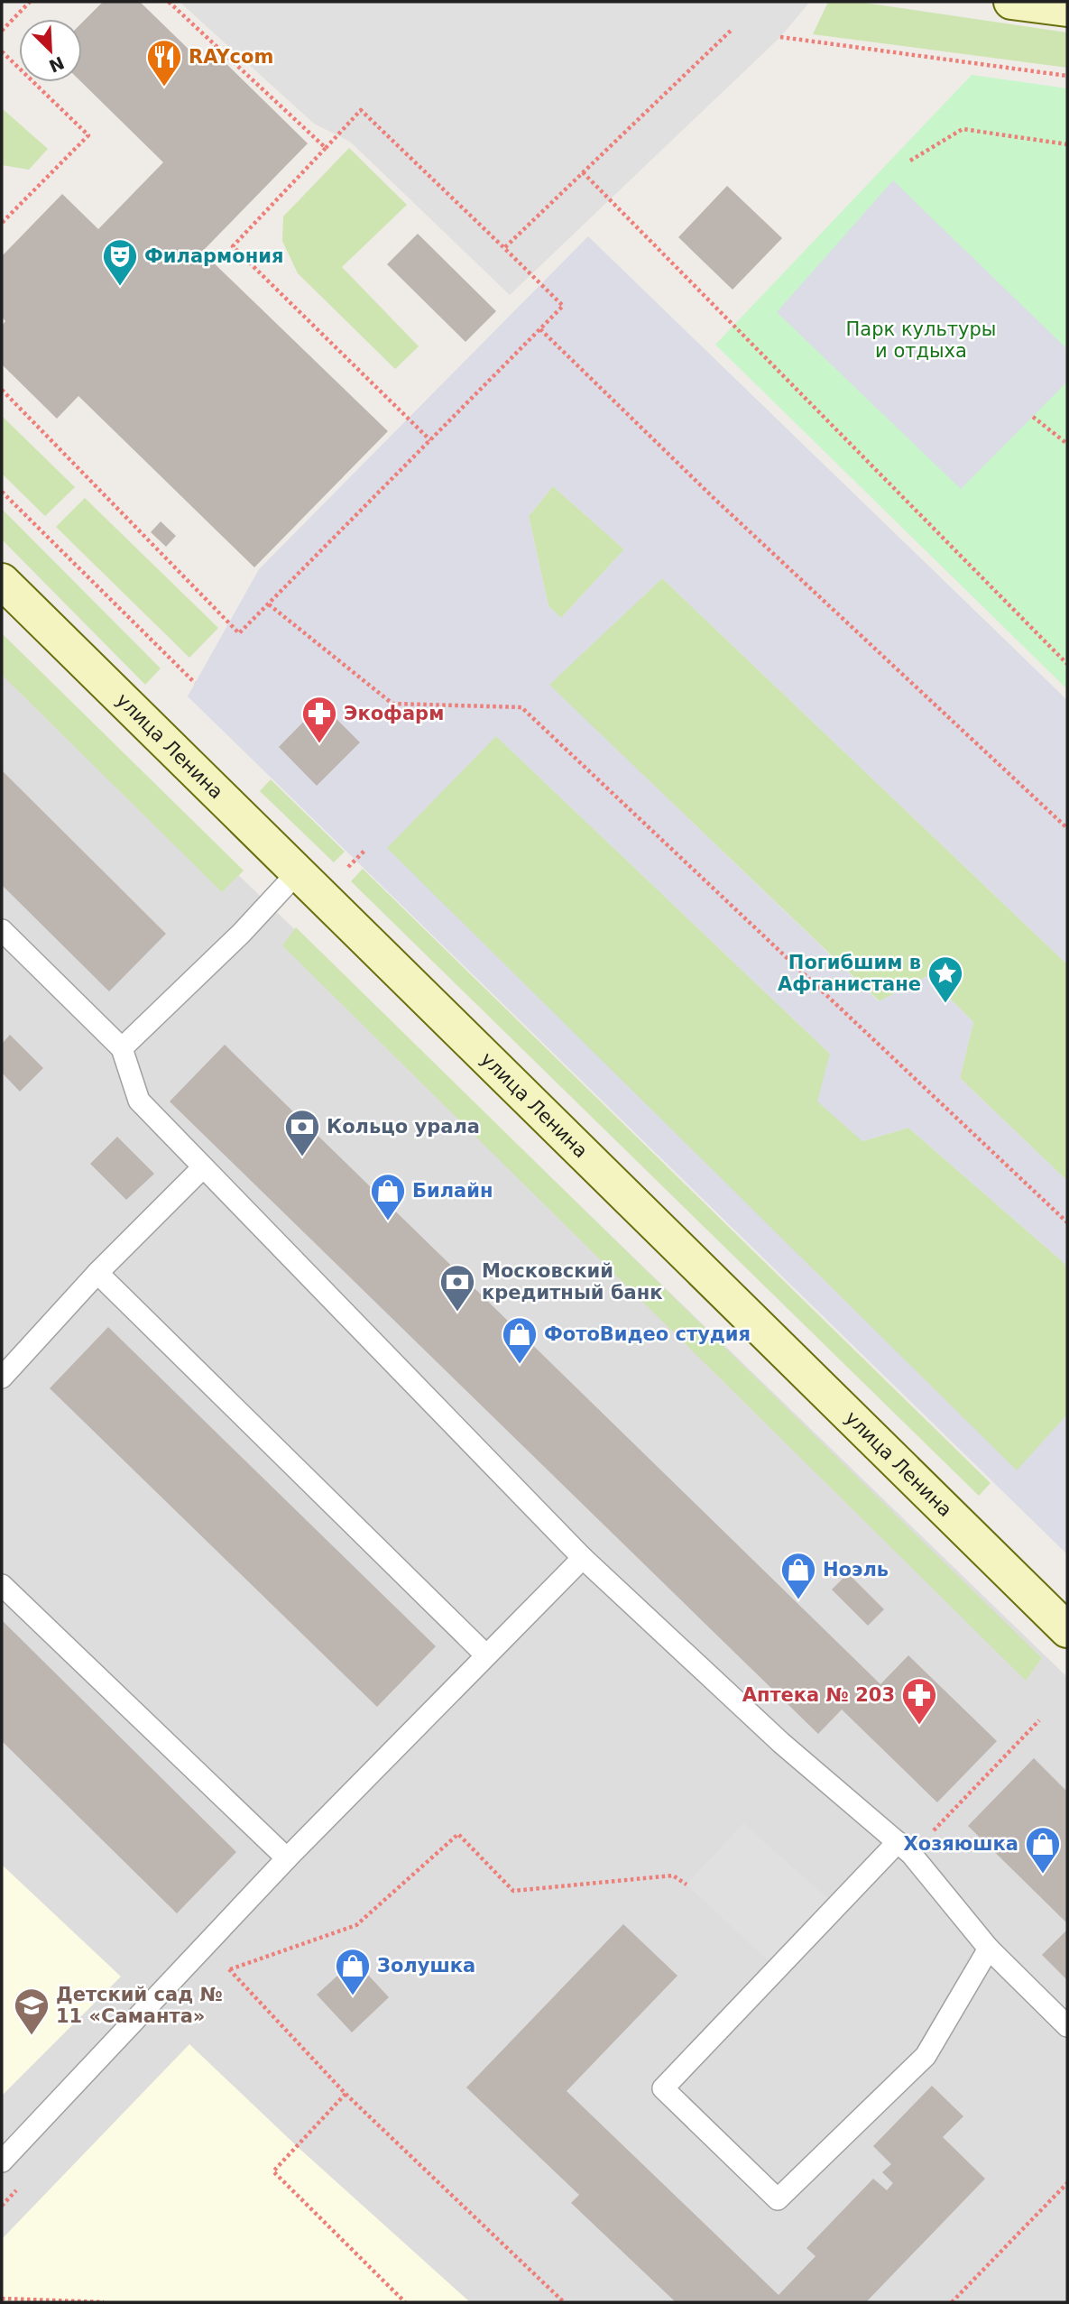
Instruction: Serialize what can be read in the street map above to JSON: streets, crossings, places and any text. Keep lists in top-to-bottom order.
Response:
{
  "streets": {
    "street": ["улица Ленина"]
  },
  "parks": ["Парк культуры и отдыха"],
  "places": {
    "restaurant": ["RAYcom"],
    "theatre": ["Филармония"],
    "pharmacy": ["Экофарм", "Аптека № 203"],
    "place": ["Погибшим в Афганистане"],
    "bank": ["Кольцо урала", "Московский кредитный банк"],
    "shop": [
      "Билайн",
      "ФотоВидео студия",
      "Ноэль",
      "Хозяюшка",
      "Золушка"
    ],
    "school or university": ["Детский сад № 11 «Саманта»"]
  },
  "north": "bottom right"
}
